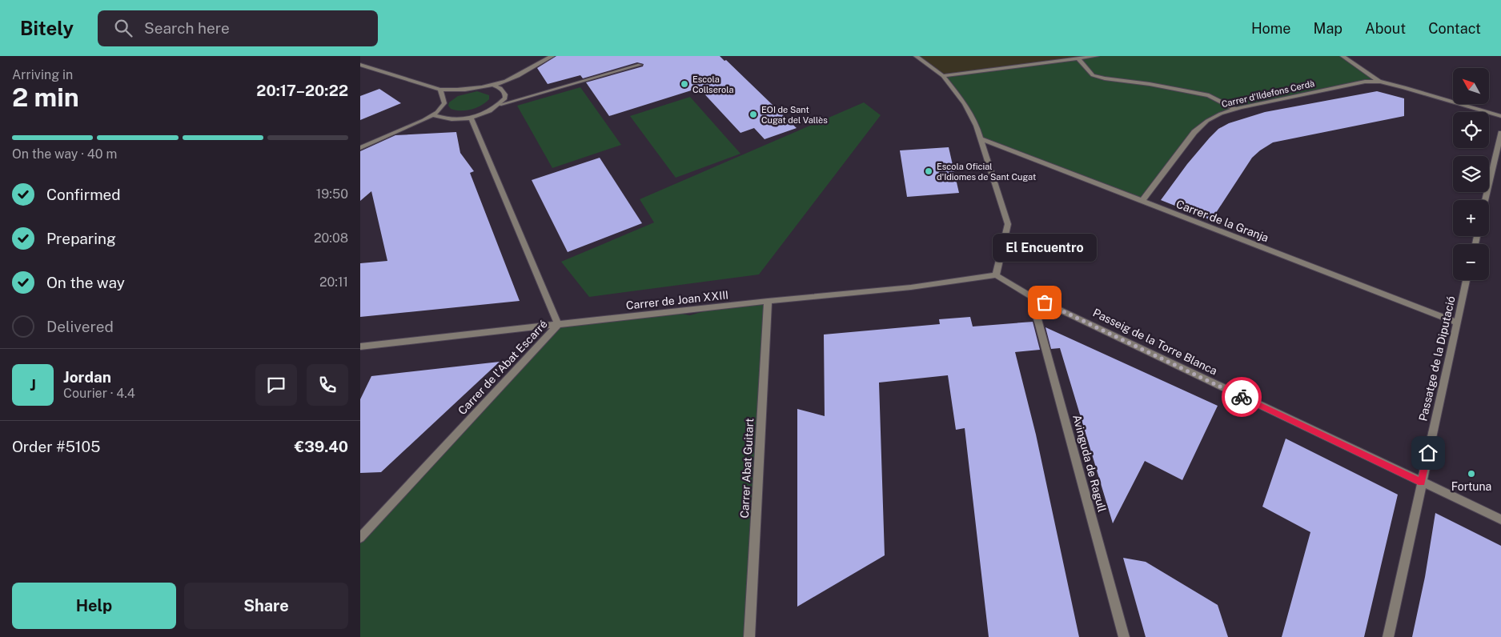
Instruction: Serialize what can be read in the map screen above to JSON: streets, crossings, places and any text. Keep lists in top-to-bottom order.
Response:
{
  "streets": {
    "street": [
      "Carrer d'Ildefons Cerdà",
      "Carrer de la Granja",
      "Carrer de Joan XXIII",
      "Passeig de la Torre Blanca",
      "Passatge de la Diputació",
      "Carrer de l'Abat Escarré",
      "Avinguda de Ragull",
      "Carrer Abat Guitart"
    ]
  },
  "crossings": [
    ["Carrer d'Ildefons Cerdà", "Carrer de la Granja"],
    ["Carrer de la Granja", "Passatge de la Diputació"],
    ["Carrer de Joan XXIII", "Passeig de la Torre Blanca"],
    ["Carrer de Joan XXIII", "Carrer de l'Abat Escarré"],
    ["Carrer de Joan XXIII", "Carrer Abat Guitart"],
    ["Passeig de la Torre Blanca", "Passatge de la Diputació"],
    ["Passeig de la Torre Blanca", "Avinguda de Ragull"]
  ],
  "places": [
    "Escola Collserola",
    "EOI de Sant Cugat del Vallès",
    "Escola Oficial d'Idiomes de Sant Cugat",
    "El Encuentro",
    "Fortuna"
  ],
  "north": "top left",
  "page": {
    "header": "Bitely",
    "search": "Search here",
    "nav": [
      "Home",
      "Map",
      "About",
      "Contact"
    ],
    "heading": ["2 min", "Arriving in", "20:17–20:22"],
    "panel": [
      "Jordan",
      "Courier · 4.4",
      "Order #5105",
      "€39.40"
    ],
    "map_buttons": ["+", "−"],
    "bar": "On the way · 40 m",
    "list": [
      ["Confirmed", "19:50"],
      ["Preparing", "20:08"],
      ["On the way", "20:11"],
      "Delivered"
    ],
    "bubble": "El Encuentro",
    "round": "J",
    "buttons": ["Help", "Share"]
  }
}
